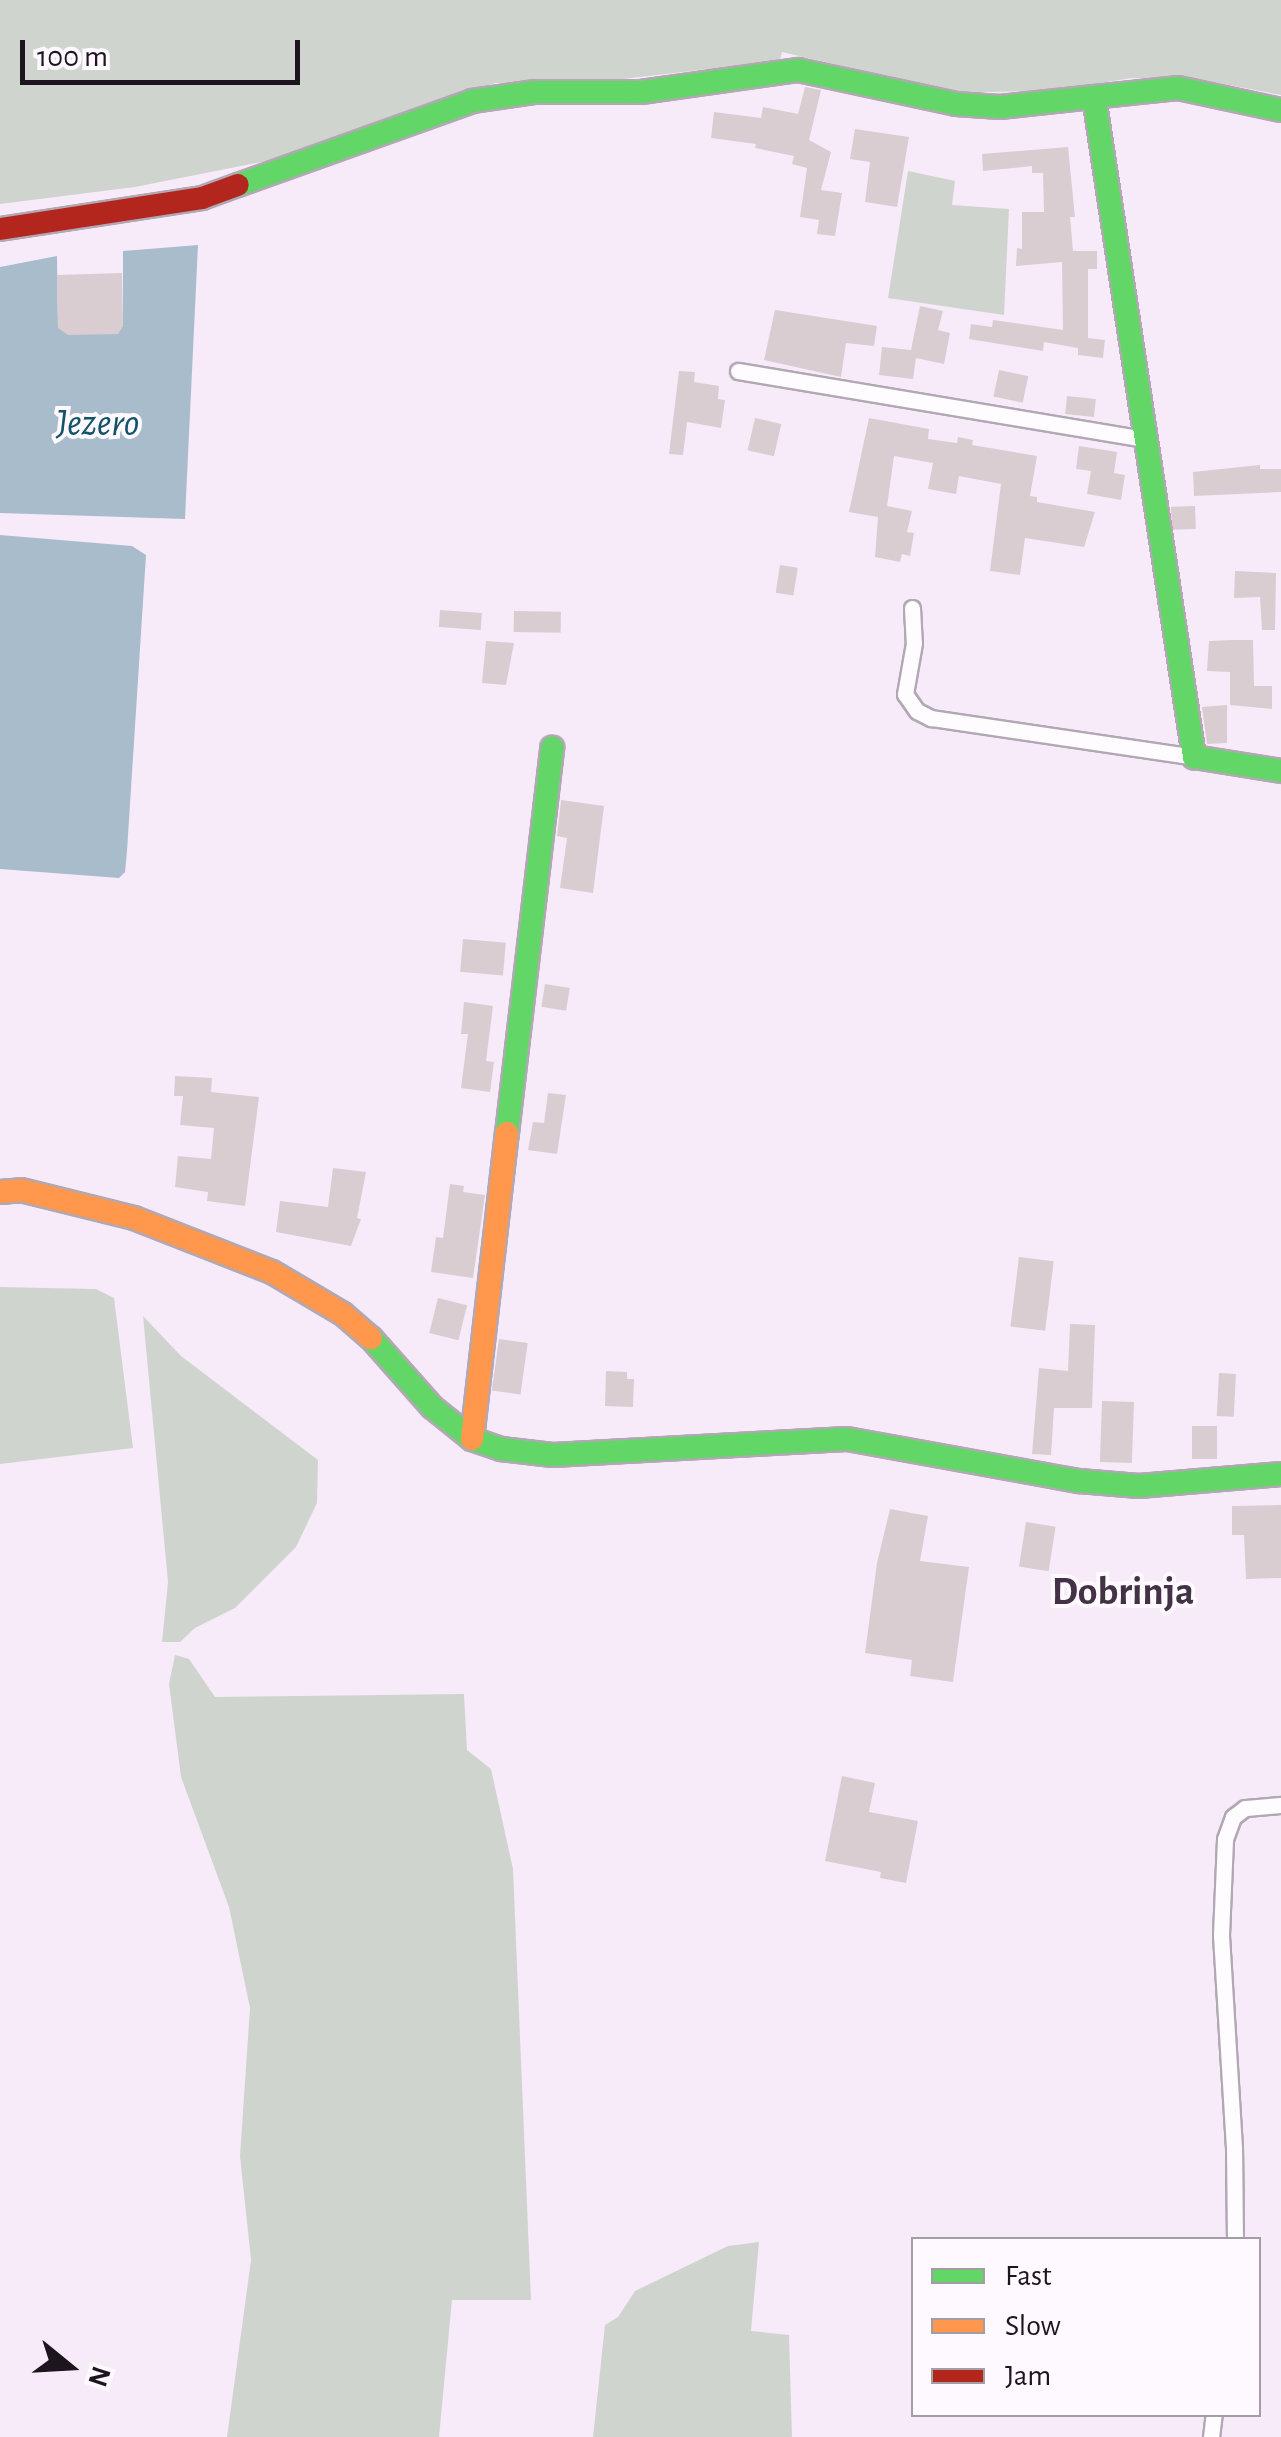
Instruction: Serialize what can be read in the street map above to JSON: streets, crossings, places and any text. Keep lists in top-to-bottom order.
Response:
{
  "districts": ["Dobrinja"],
  "water": ["Jezero"],
  "legend": ["Fast", "Slow", "Jam"],
  "scale_bar": "100 m",
  "north": "right"
}
